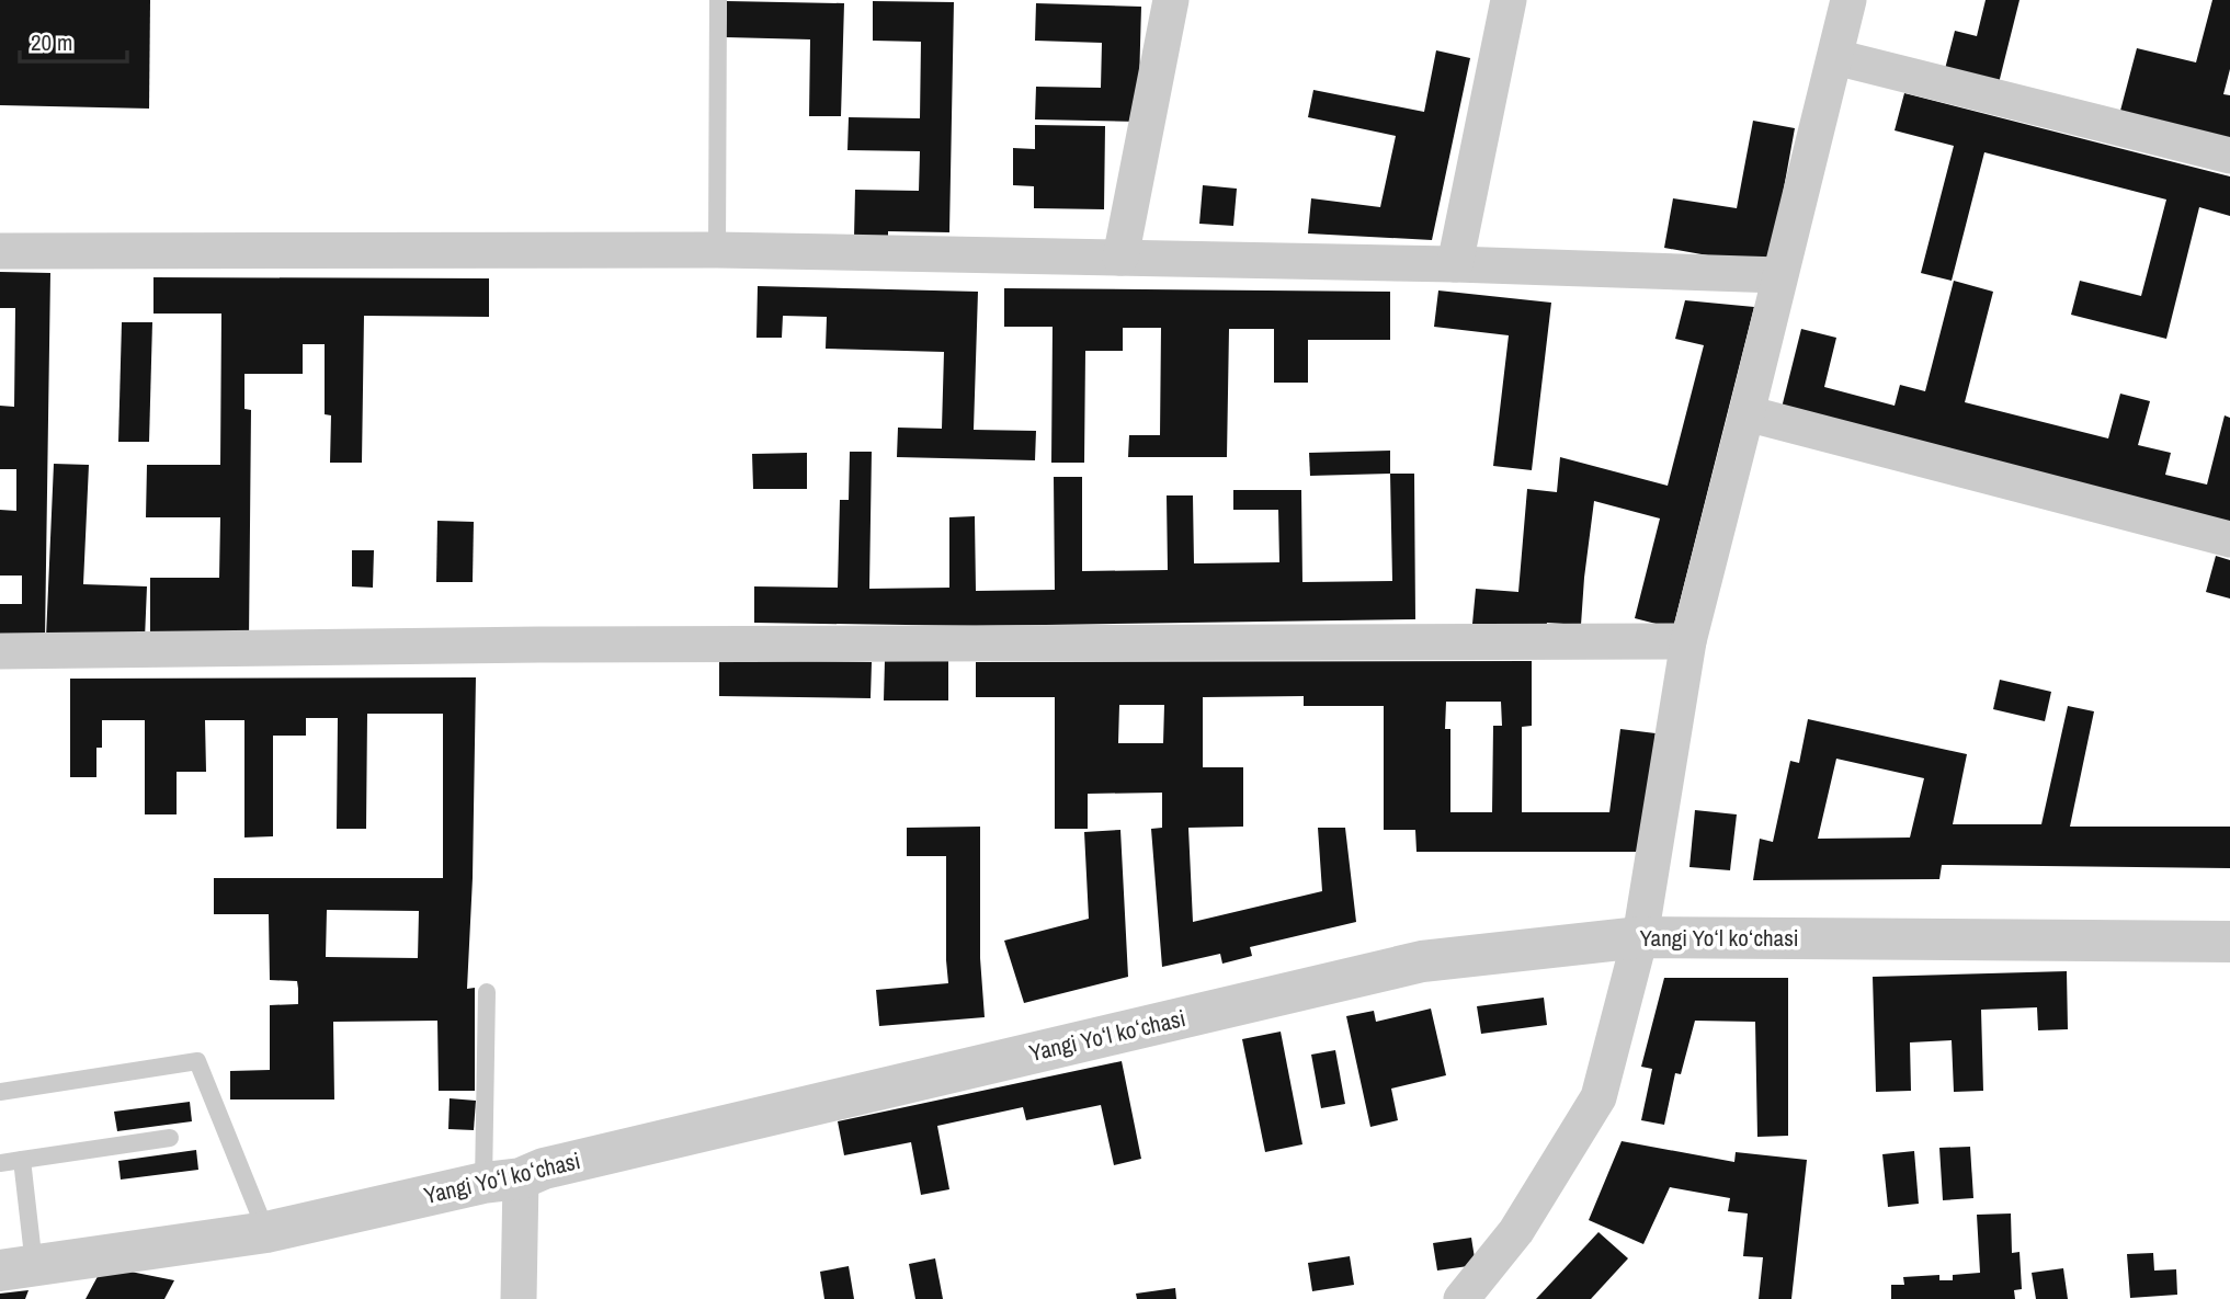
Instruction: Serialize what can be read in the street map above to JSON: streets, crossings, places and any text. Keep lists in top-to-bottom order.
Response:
{
  "streets": {
    "street": ["Yangi Yoʻl koʻchasi"]
  },
  "scale_bar": "20 m"
}
